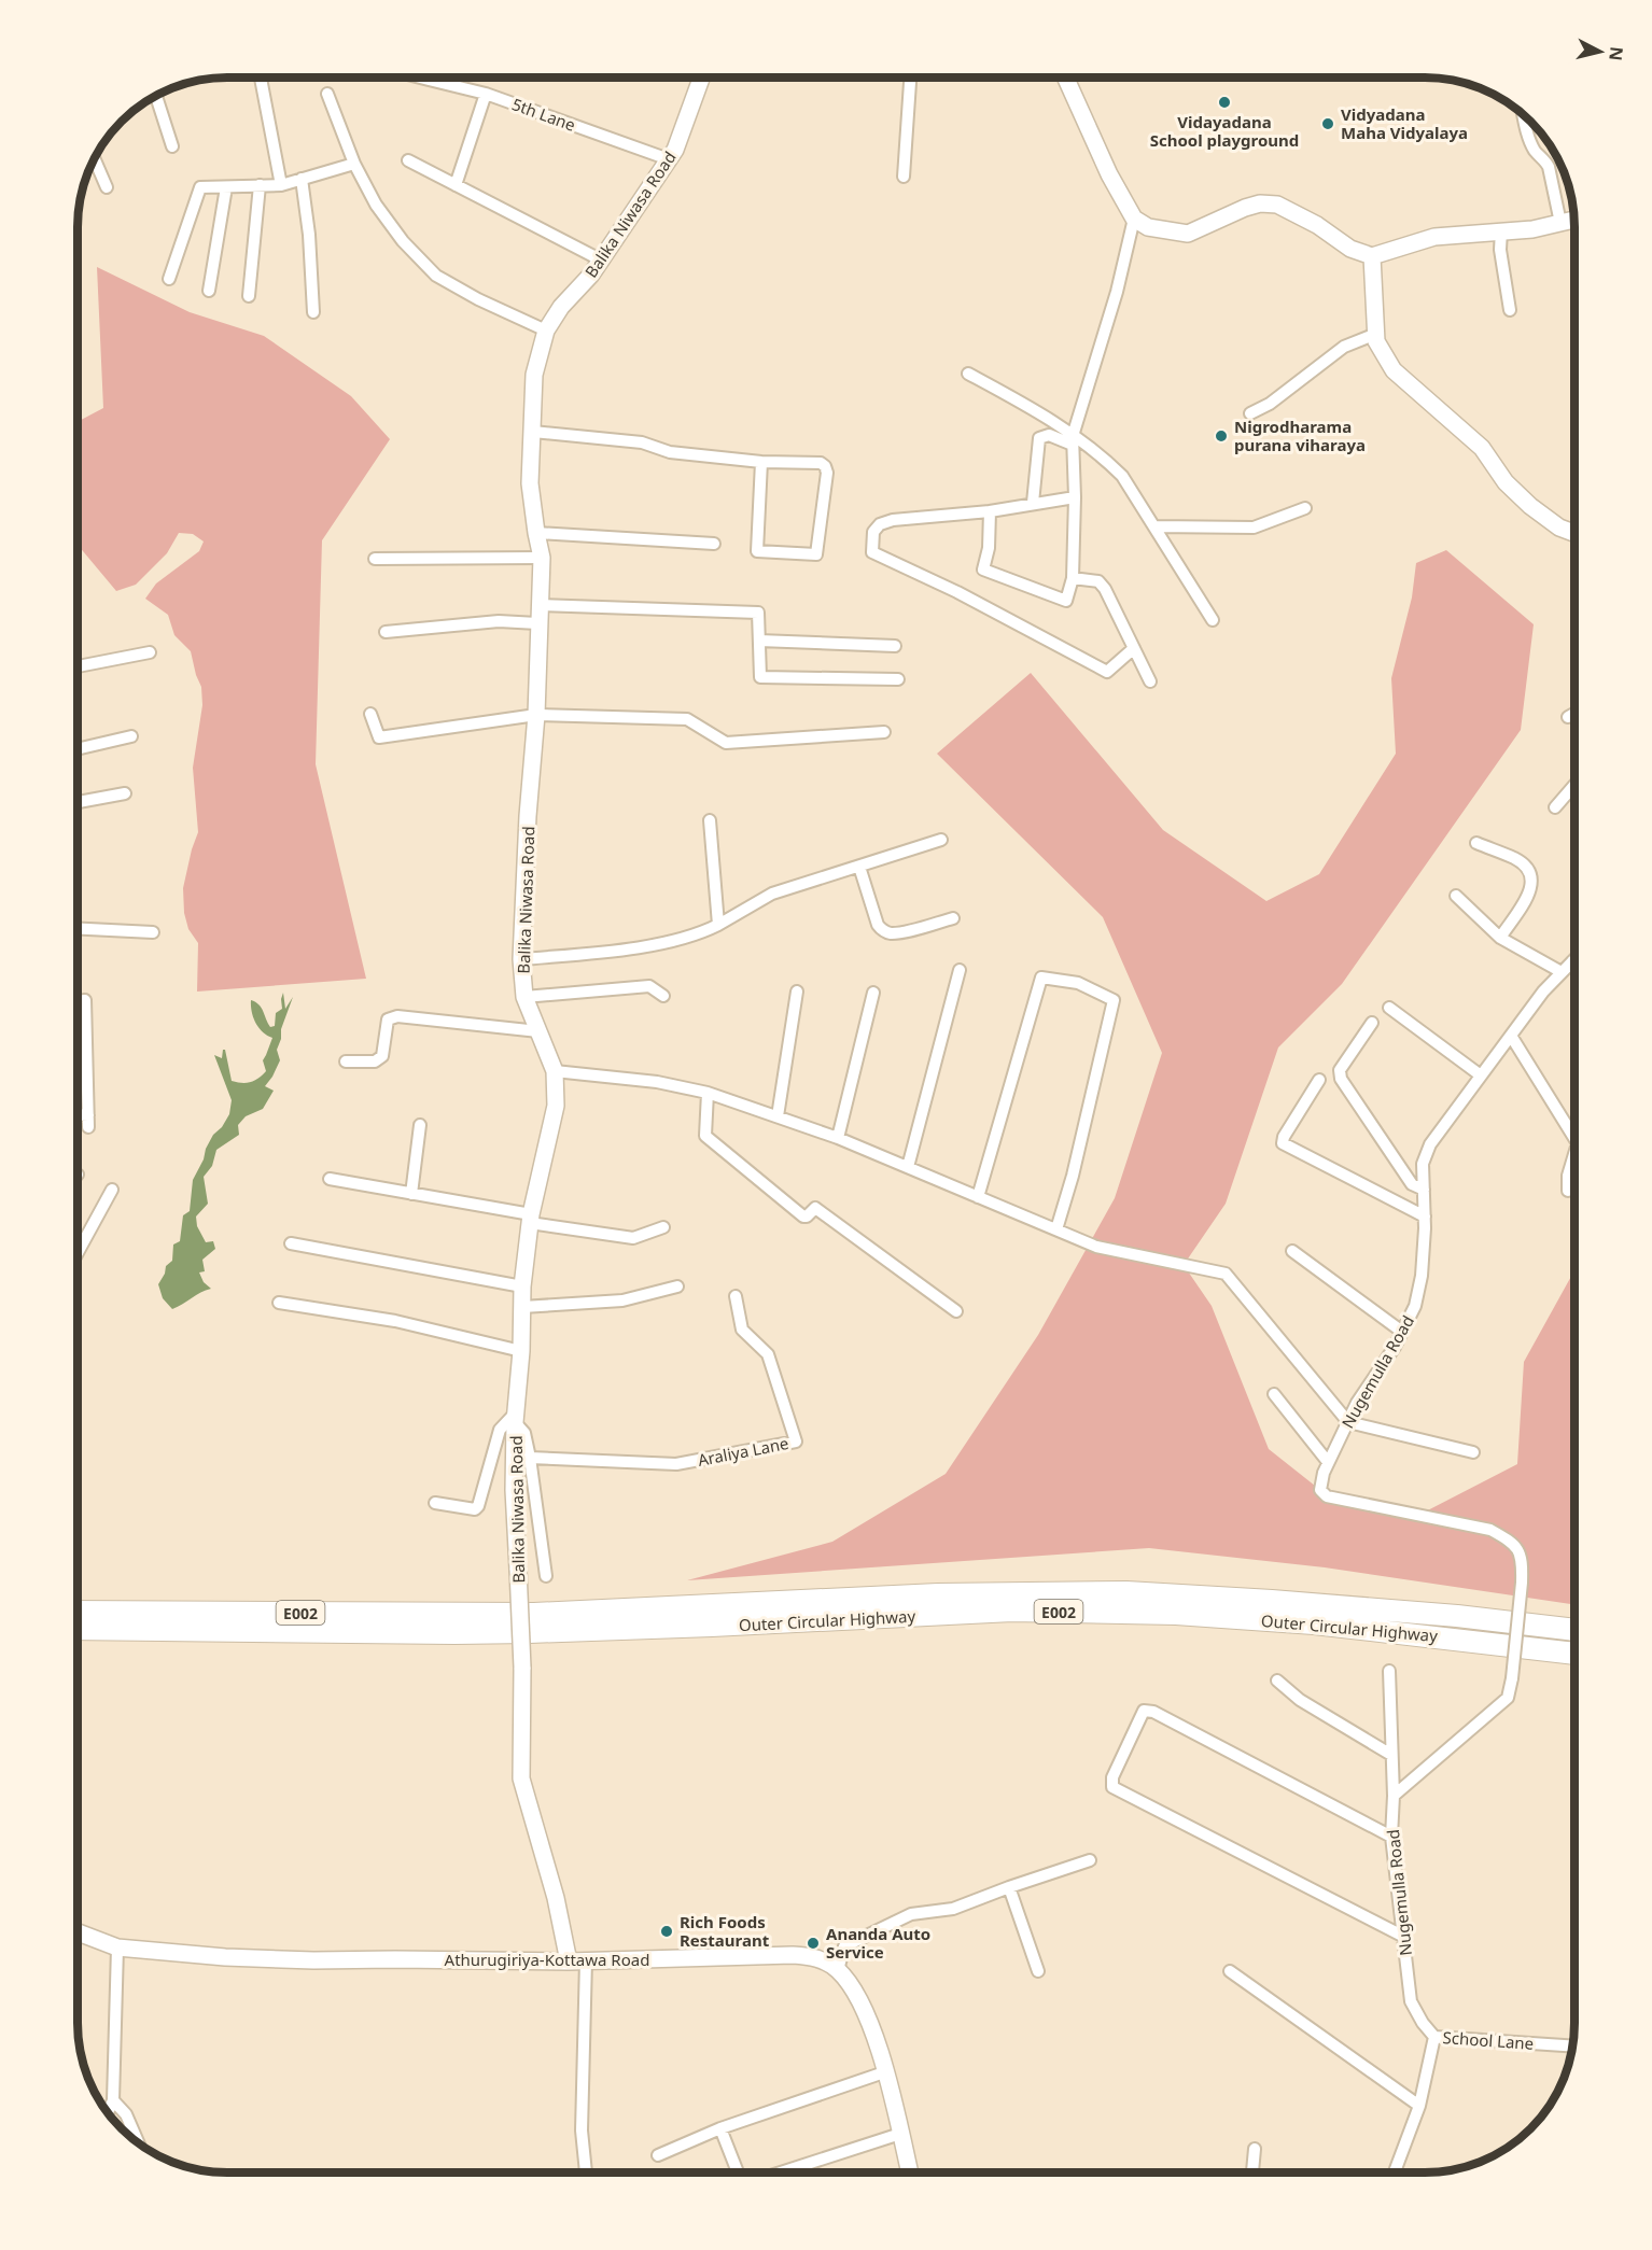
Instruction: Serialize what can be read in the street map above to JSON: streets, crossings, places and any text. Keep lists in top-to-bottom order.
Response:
{
  "streets": {
    "highway": ["E002", "Outer Circular Highway"],
    "street": [
      "5th Lane",
      "Balika Niwasa Road",
      "Nugemulla Road",
      "Araliya Lane",
      "Athurugiriya-Kottawa Road",
      "School Lane"
    ]
  },
  "crossings": [
    ["5th Lane", "Balika Niwasa Road"],
    ["Balika Niwasa Road", "Athurugiriya-Kottawa Road"],
    ["Nugemulla Road", "School Lane"]
  ],
  "places": [
    "Vidayadana School playground",
    "Vidyadana Maha Vidyalaya",
    "Nigrodharama purana viharaya",
    "Rich Foods Restaurant",
    "Ananda Auto Service"
  ],
  "north": "right"
}
